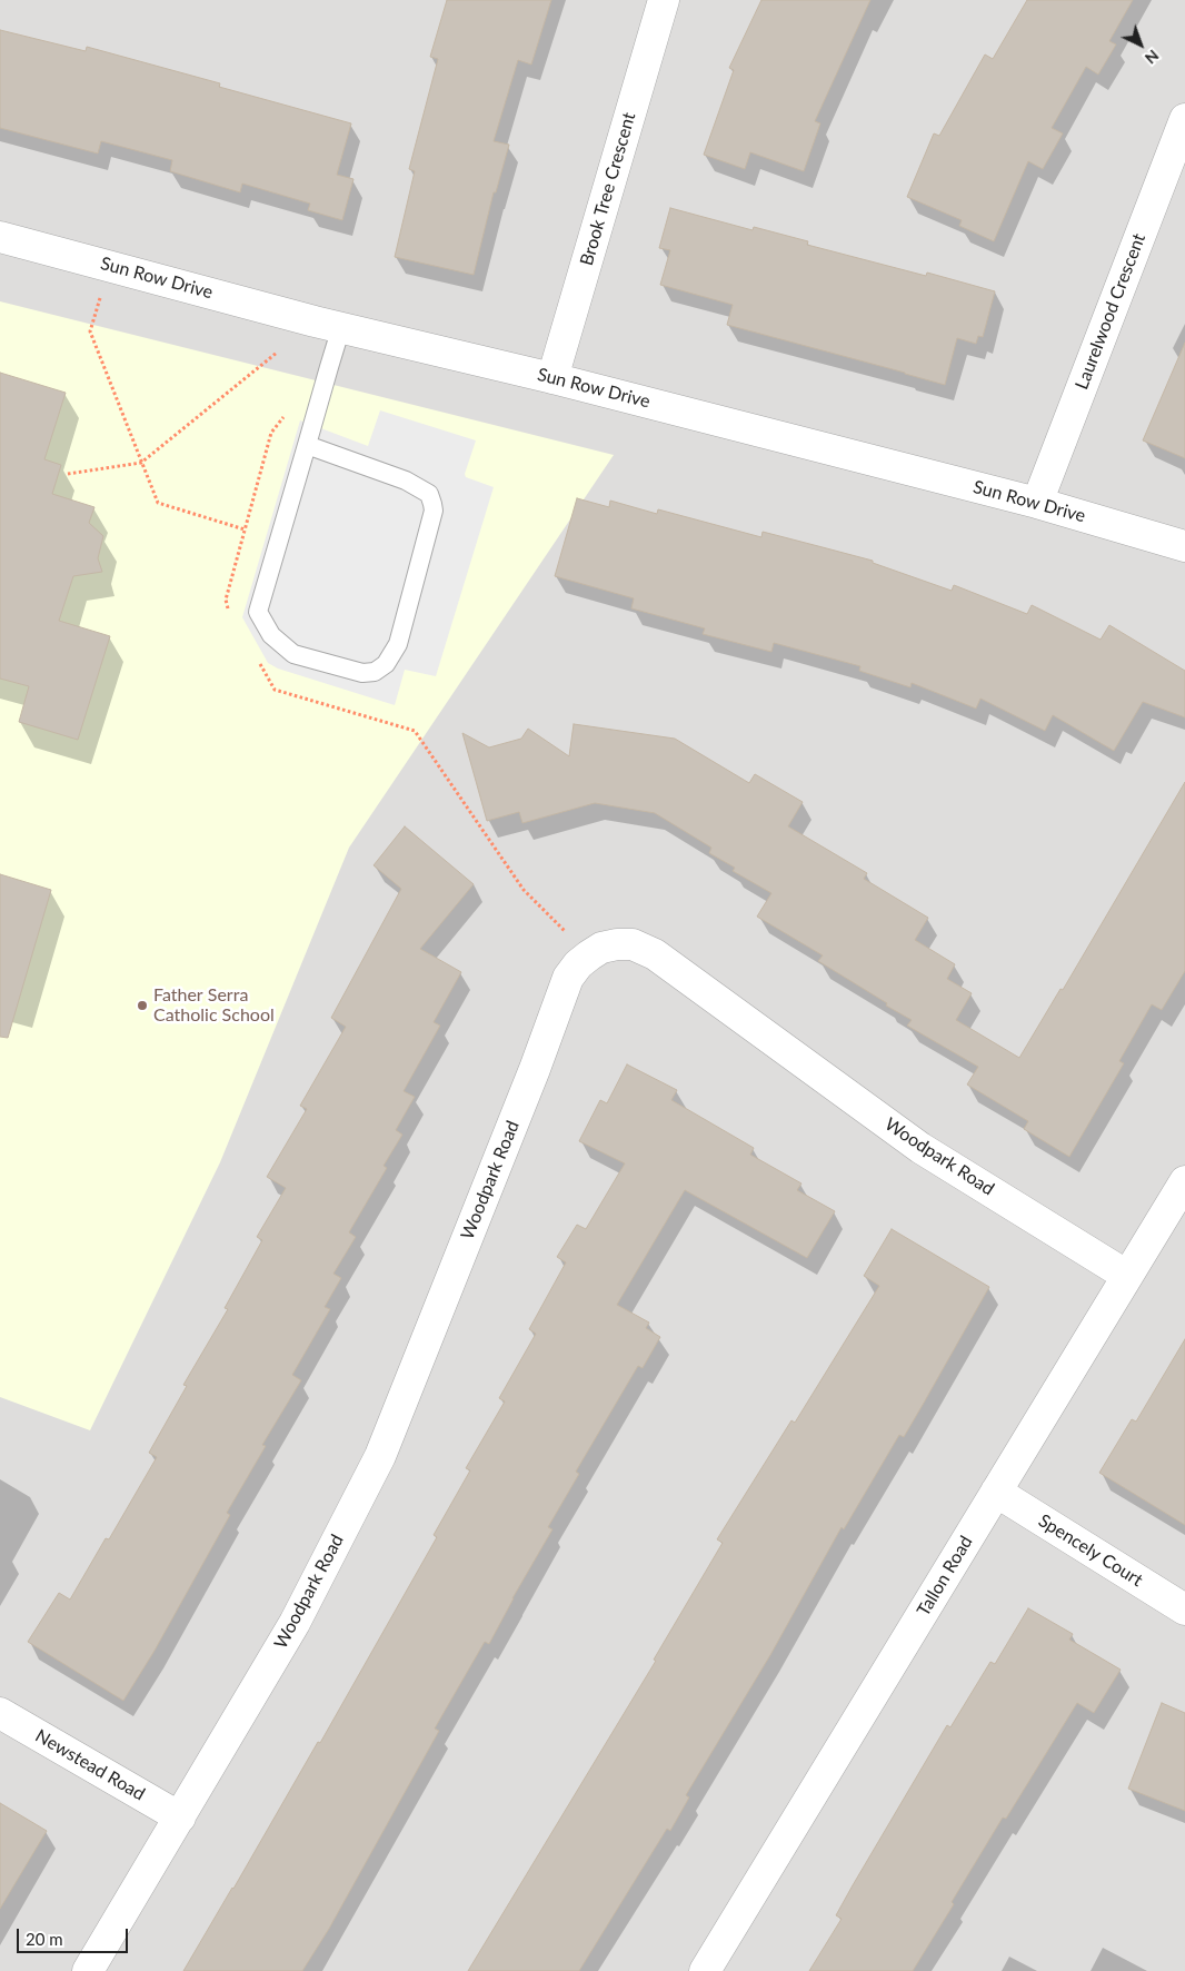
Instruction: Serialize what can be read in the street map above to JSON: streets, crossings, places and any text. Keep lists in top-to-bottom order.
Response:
{
  "streets": {
    "street": [
      "Brook Tree Crescent",
      "Sun Row Drive",
      "Laurelwood Crescent",
      "Woodpark Road",
      "Spencely Court",
      "Tallon Road",
      "Newstead Road"
    ]
  },
  "crossings": [
    ["Brook Tree Crescent", "Sun Row Drive"],
    ["Sun Row Drive", "Laurelwood Crescent"],
    ["Woodpark Road", "Tallon Road"],
    ["Woodpark Road", "Newstead Road"],
    ["Spencely Court", "Tallon Road"]
  ],
  "places": ["Father Serra Catholic School"],
  "scale_bar": "20 m",
  "north": "bottom right"
}
